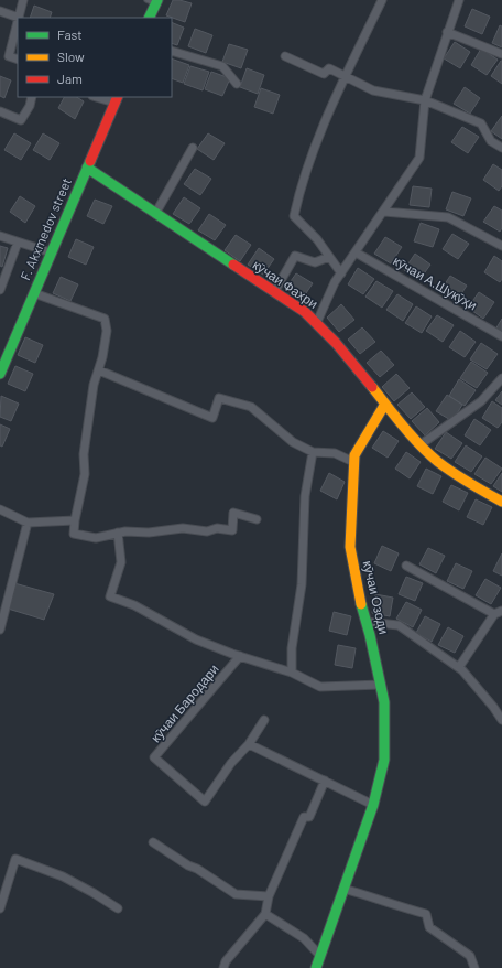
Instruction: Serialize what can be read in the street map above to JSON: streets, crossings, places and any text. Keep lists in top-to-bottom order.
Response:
{
  "streets": {
    "street": [
      "F. Akxmedov street",
      "кӯчаи А.Шукӯҳи",
      "кӯчаи Фахри",
      "кӯчаи Озоди",
      "кӯчаи Бародари"
    ]
  },
  "crossings": [
    ["F. Akxmedov street", "кӯчаи Фахри"],
    ["кӯчаи Фахри", "кӯчаи Озоди"]
  ],
  "legend": ["Fast", "Slow", "Jam"]
}
